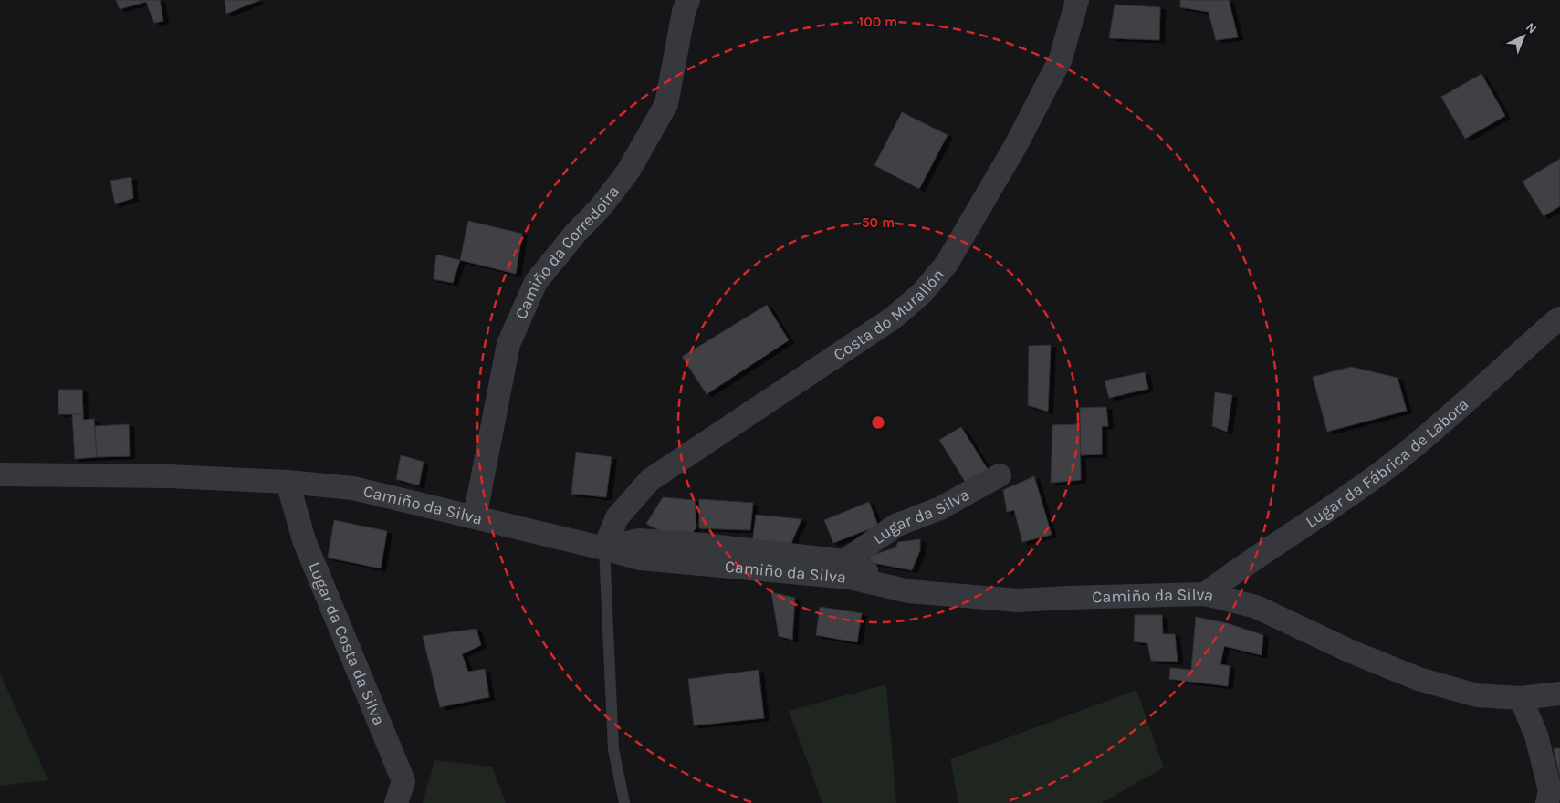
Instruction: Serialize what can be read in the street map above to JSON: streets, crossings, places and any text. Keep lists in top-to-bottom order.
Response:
{
  "streets": {
    "street": [
      "Camiño da Corredoira",
      "Costa do Murallón",
      "Lugar da Fábrica de Labora",
      "Camiño da Silva",
      "Lugar da Silva",
      "Lugar da Costa da Silva"
    ]
  },
  "crossings": [
    ["Camiño da Corredoira", "Camiño da Silva"],
    ["Costa do Murallón", "Camiño da Silva"],
    ["Lugar da Fábrica de Labora", "Camiño da Silva"],
    ["Camiño da Silva", "Lugar da Costa da Silva"]
  ],
  "north": "top right",
  "rings": ["100 m", "50 m"]
}
